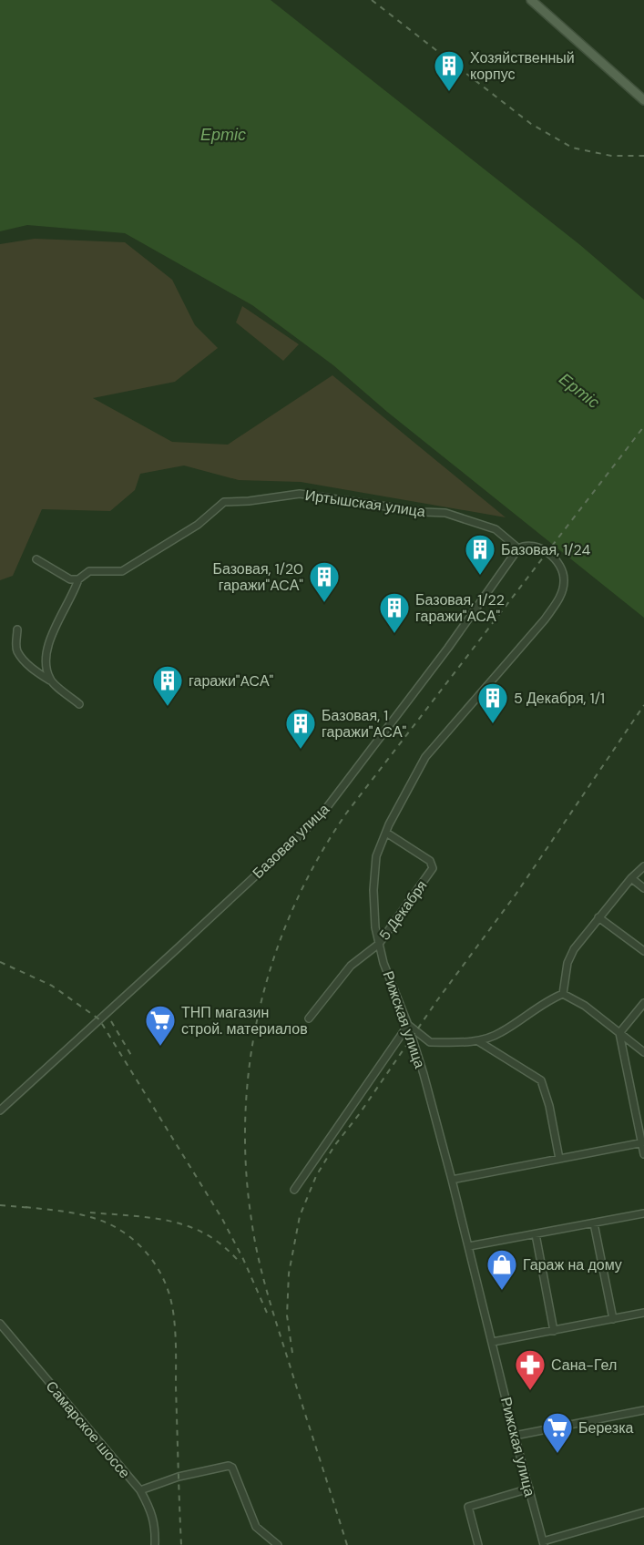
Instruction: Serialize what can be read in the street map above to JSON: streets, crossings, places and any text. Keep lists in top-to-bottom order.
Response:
{
  "streets": {
    "street": [
      "Иртышская улица",
      "Базовая улица",
      "5 Декабря",
      "Рижская улица",
      "Самарское шоссе"
    ]
  },
  "crossings": [
    ["Иртышская улица", "Базовая улица"],
    ["Иртышская улица", "Рижская улица"],
    ["Базовая улица", "Рижская улица"],
    ["5 Декабря", "Рижская улица"]
  ],
  "water": ["Ертіс"],
  "places": {
    "building": [
      "Хозяйственный корпус",
      "Базовая, 1/24",
      "Базовая, 1/20 гаражи\"ACА\"",
      "Базовая, 1/22 гаражи\"ACА\"",
      "гаражи\"ACА\"",
      "5 Декабря, 1/1",
      "Базовая, 1 гаражи\"ACА\""
    ],
    "supermarket": ["ТНП магазин строй. материалов", "Березка"],
    "shop": ["Гараж на дому"],
    "pharmacy": ["Сана-Гел"]
  }
}
